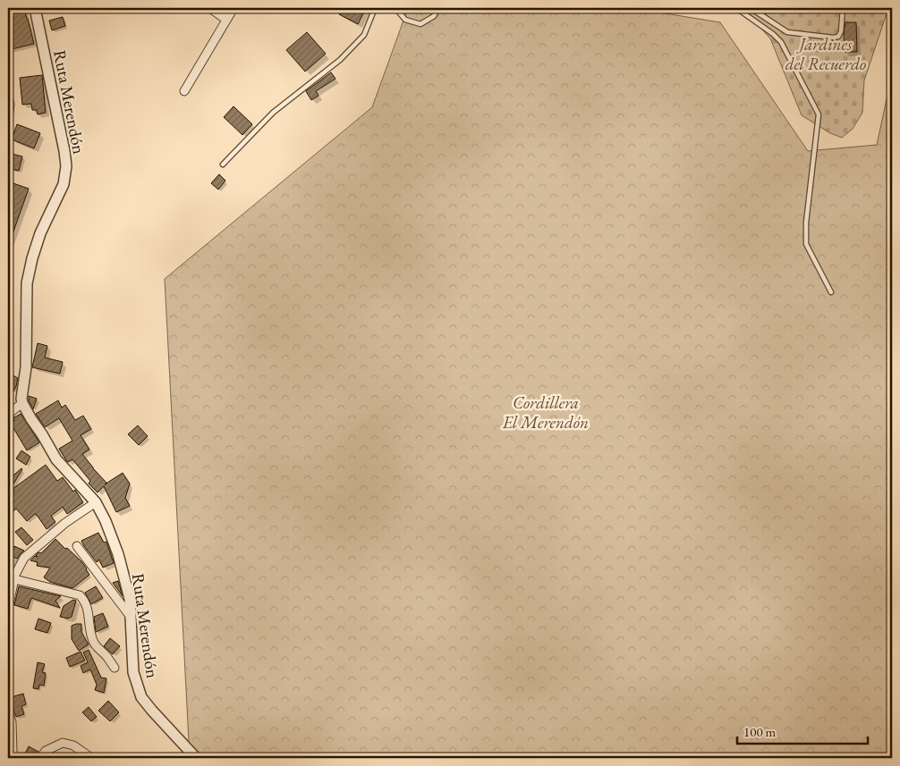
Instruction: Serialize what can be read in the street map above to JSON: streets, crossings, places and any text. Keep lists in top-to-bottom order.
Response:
{
  "streets": {
    "street": ["Ruta Merendón"]
  },
  "parks": ["Jardines del Recuerdo", "Cordillera El Merendón"],
  "scale_bar": "100 m"
}
